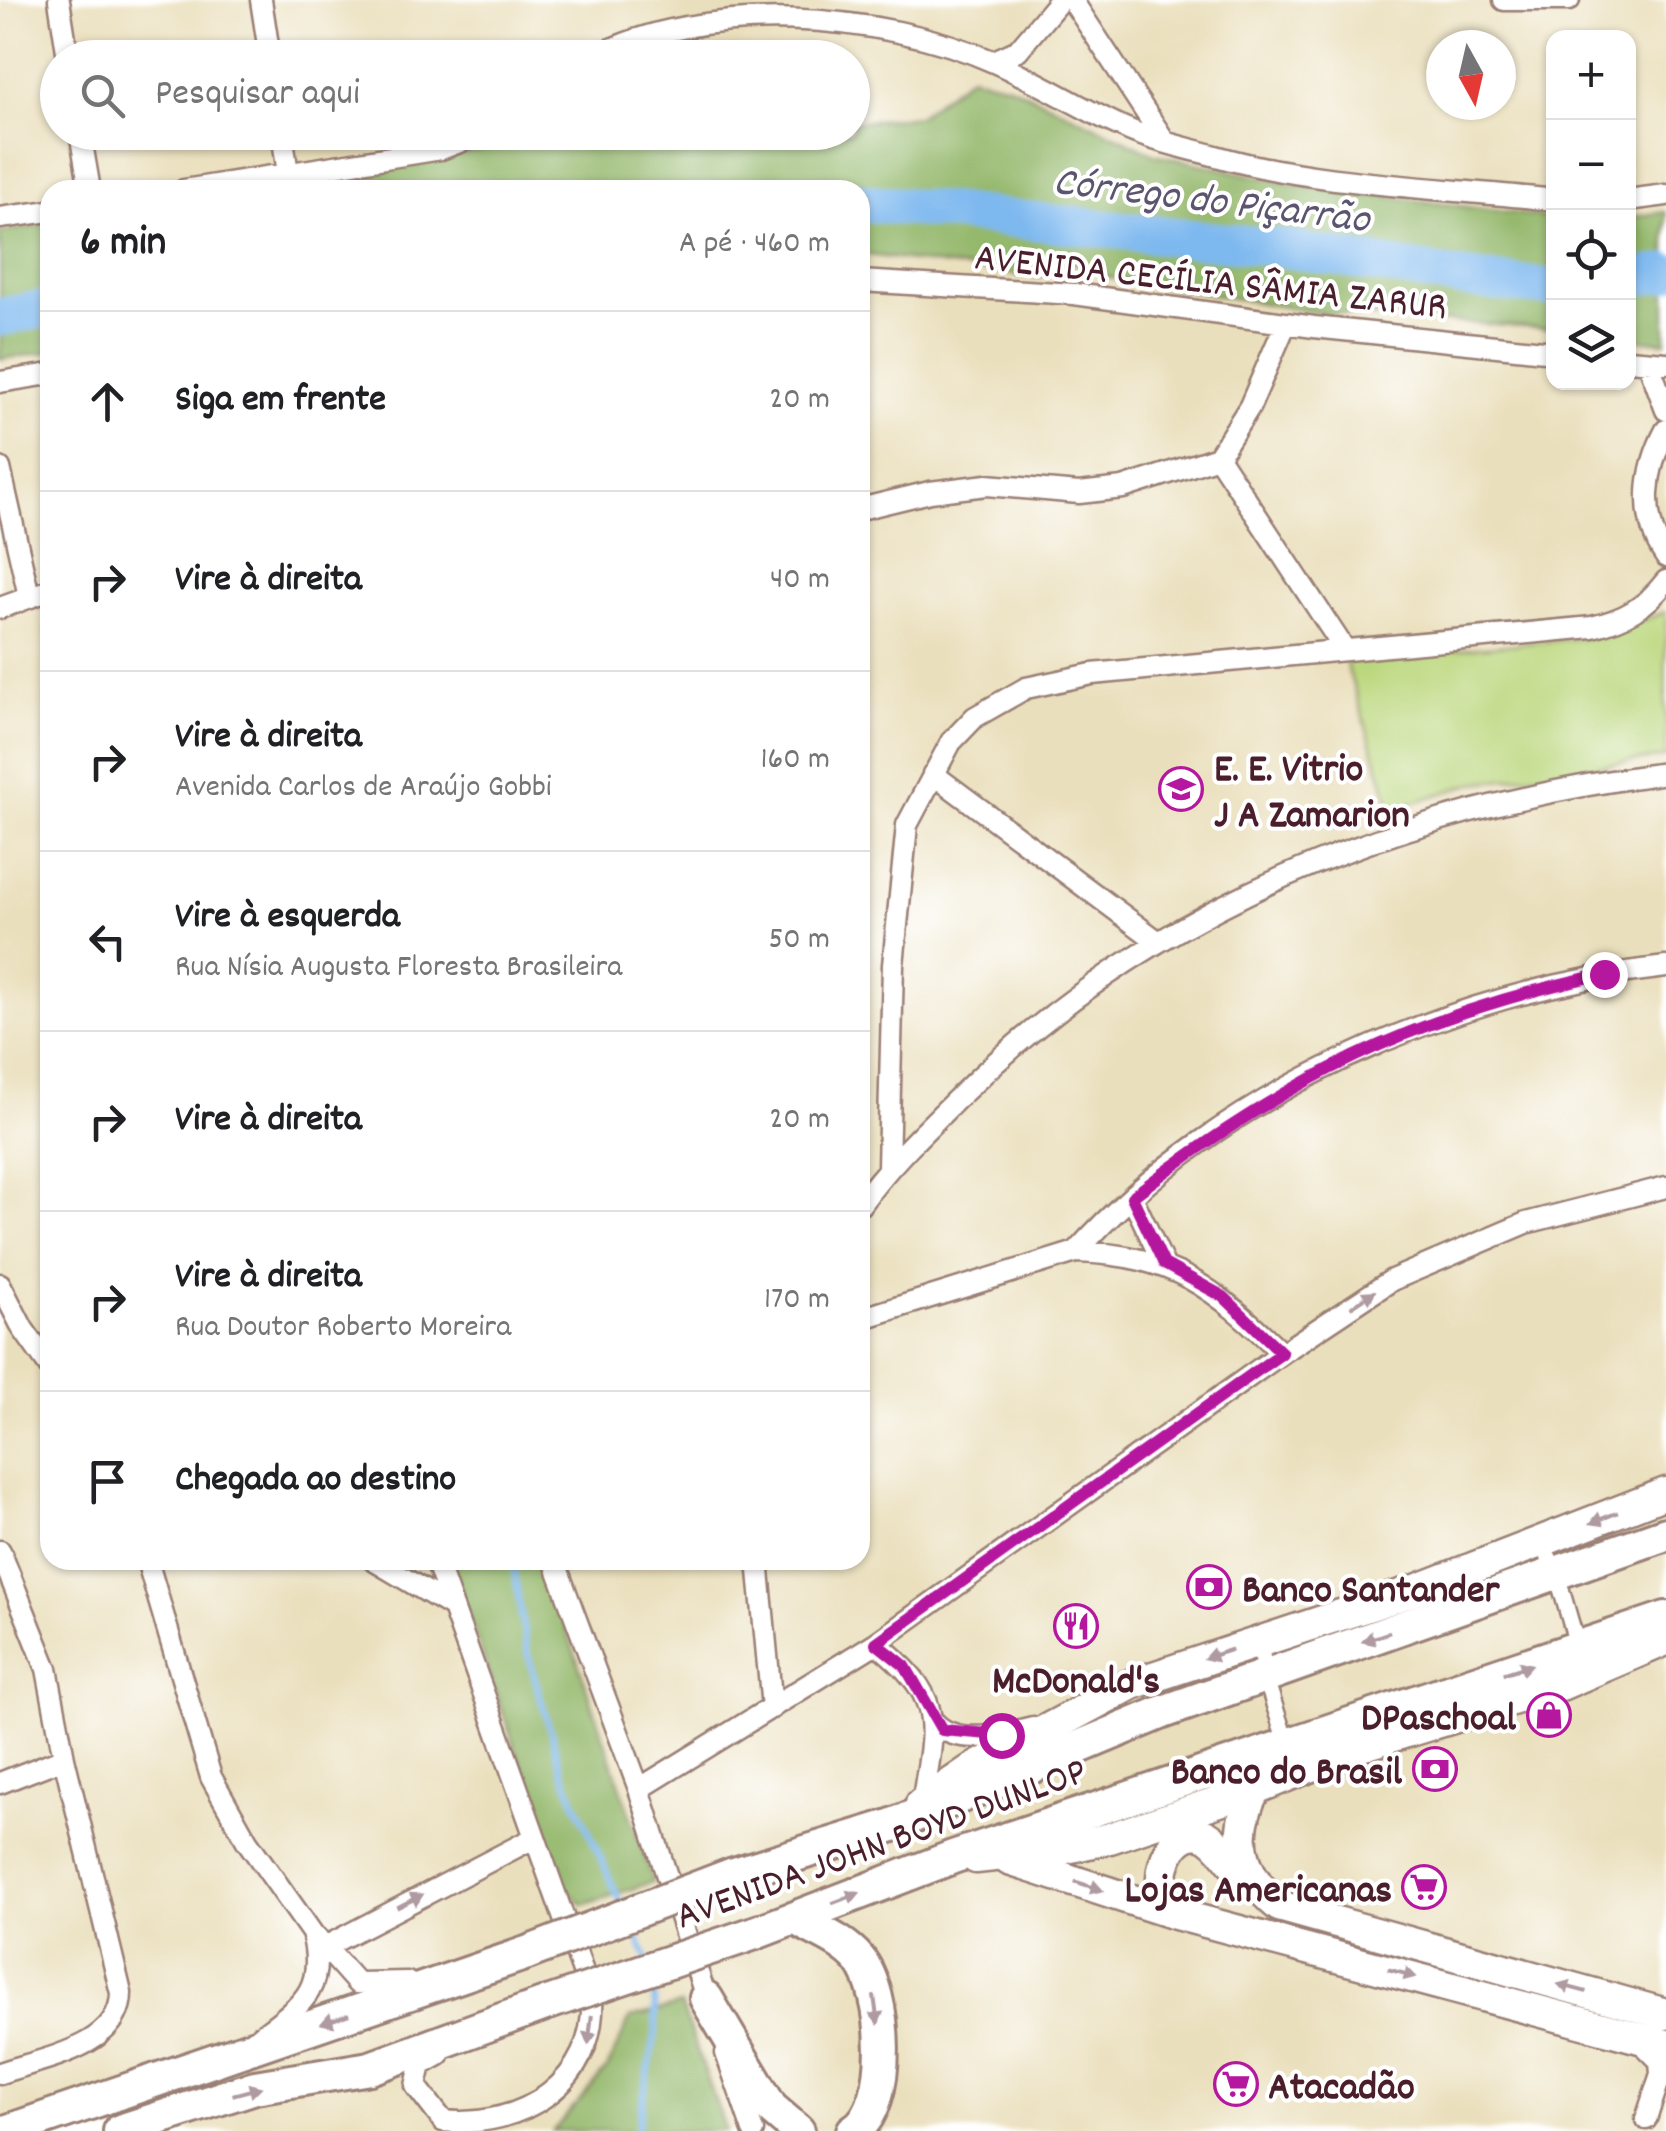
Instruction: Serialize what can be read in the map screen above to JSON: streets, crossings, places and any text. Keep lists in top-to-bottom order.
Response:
{
  "streets": {
    "main road": ["AVENIDA JOHN BOYD DUNLOP"],
    "street": ["AVENIDA CECÍLIA SÂMIA ZARUR"]
  },
  "water": ["Córrego do Piçarrão"],
  "places": {
    "school or university": ["E. E. Vitrio J A Zamarion"],
    "bank": ["Banco Santander", "Banco do Brasil"],
    "restaurant": ["McDonald's"],
    "shop": ["DPaschoal"],
    "supermarket": ["Lojas Americanas", "Atacadão"]
  },
  "north": "bottom",
  "page": {
    "map_buttons": ["+", "−"],
    "search": "Pesquisar aqui",
    "heading": ["6 min", "A pé · 460 m"],
    "list": [
      ["Siga em frente", "20 m"],
      ["Vire à direita", "40 m"],
      ["Vire à direita", "Avenida Carlos de Araújo Gobbi", "160 m"],
      ["Vire à esquerda", "Rua Nísia Augusta Floresta Brasileira", "50 m"],
      ["Vire à direita", "20 m"],
      ["Vire à direita", "Rua Doutor Roberto Moreira", "170 m"],
      "Chegada ao destino"
    ]
  }
}
